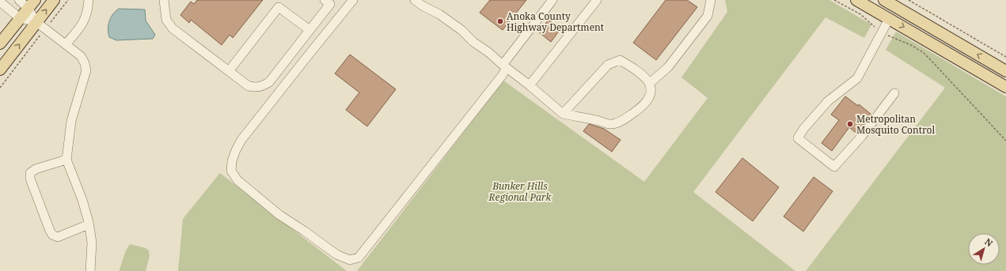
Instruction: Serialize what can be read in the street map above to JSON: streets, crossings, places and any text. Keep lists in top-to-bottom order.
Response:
{
  "parks": ["Bunker Hills Regional Park"],
  "places": ["Anoka County Highway Department", "Metropolitan Mosquito Control"],
  "north": "top right"
}
